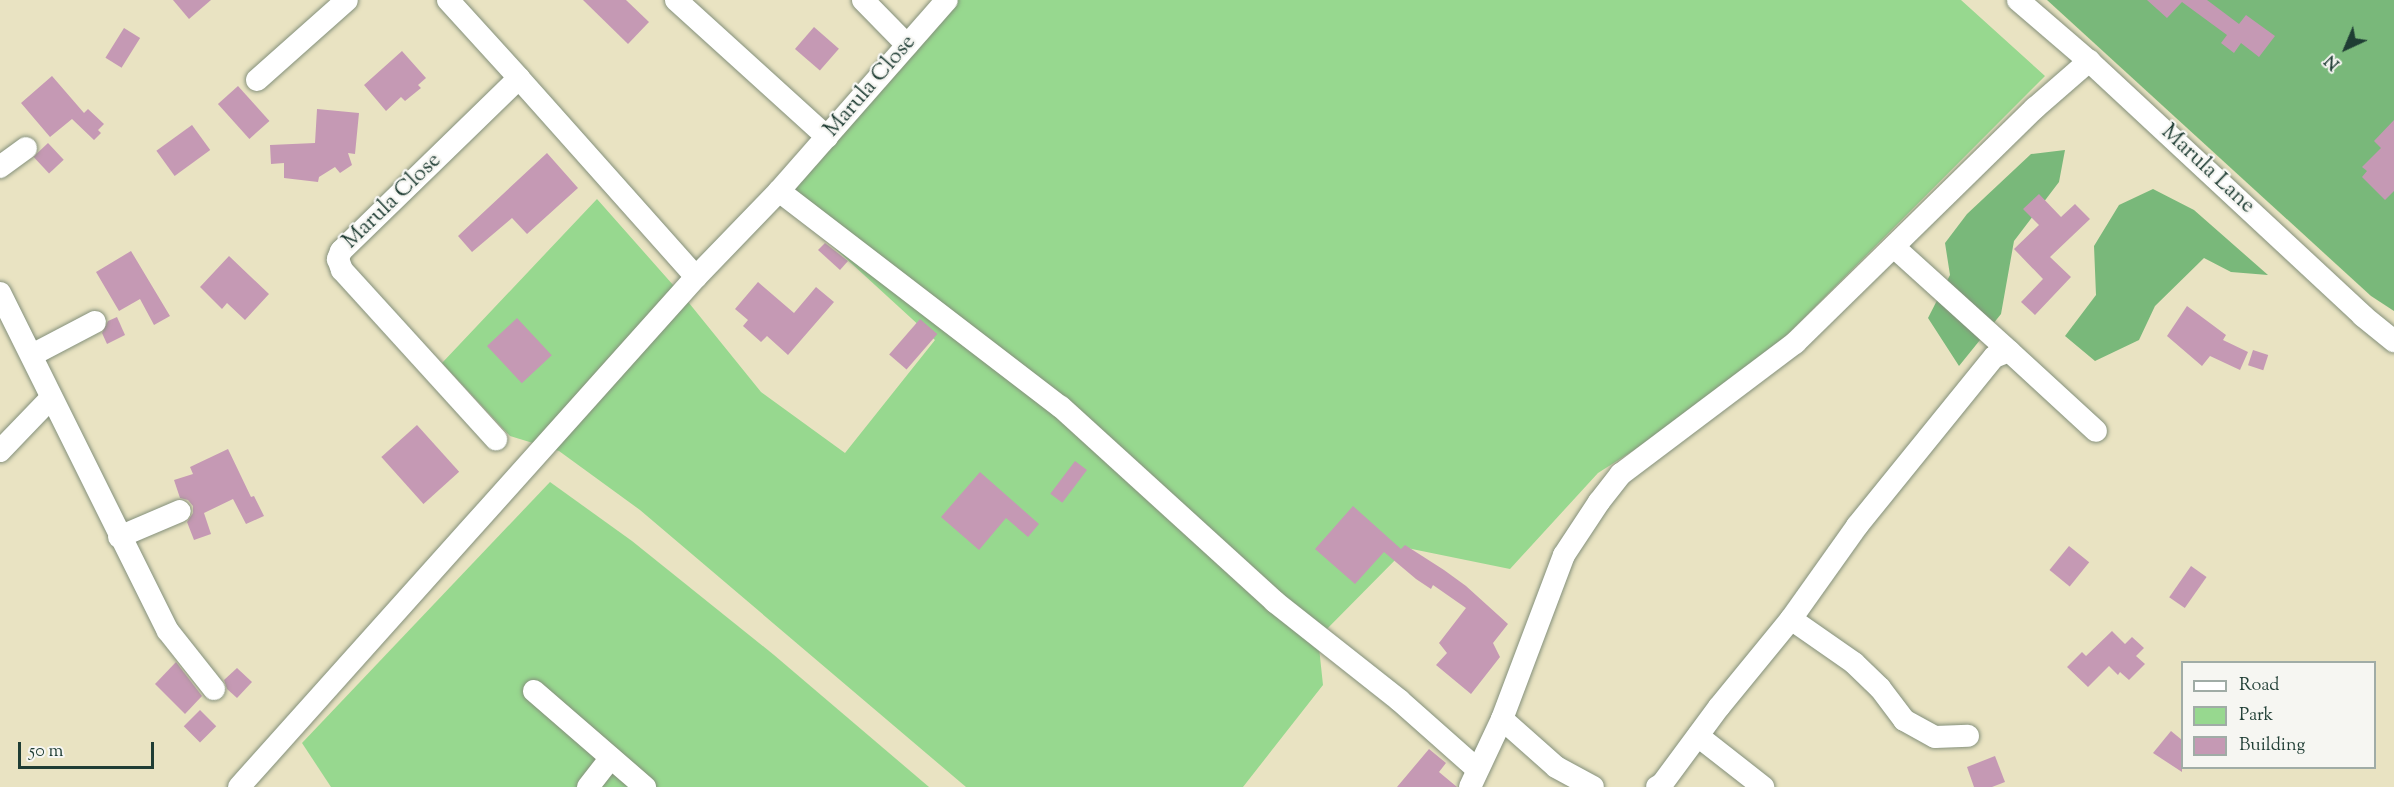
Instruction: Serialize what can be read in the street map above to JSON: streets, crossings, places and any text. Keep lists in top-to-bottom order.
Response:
{
  "streets": {
    "street": ["Marula Close", "Marula Lane"]
  },
  "legend": ["Road", "Park", "Building"],
  "scale_bar": "50 m",
  "north": "bottom left"
}
